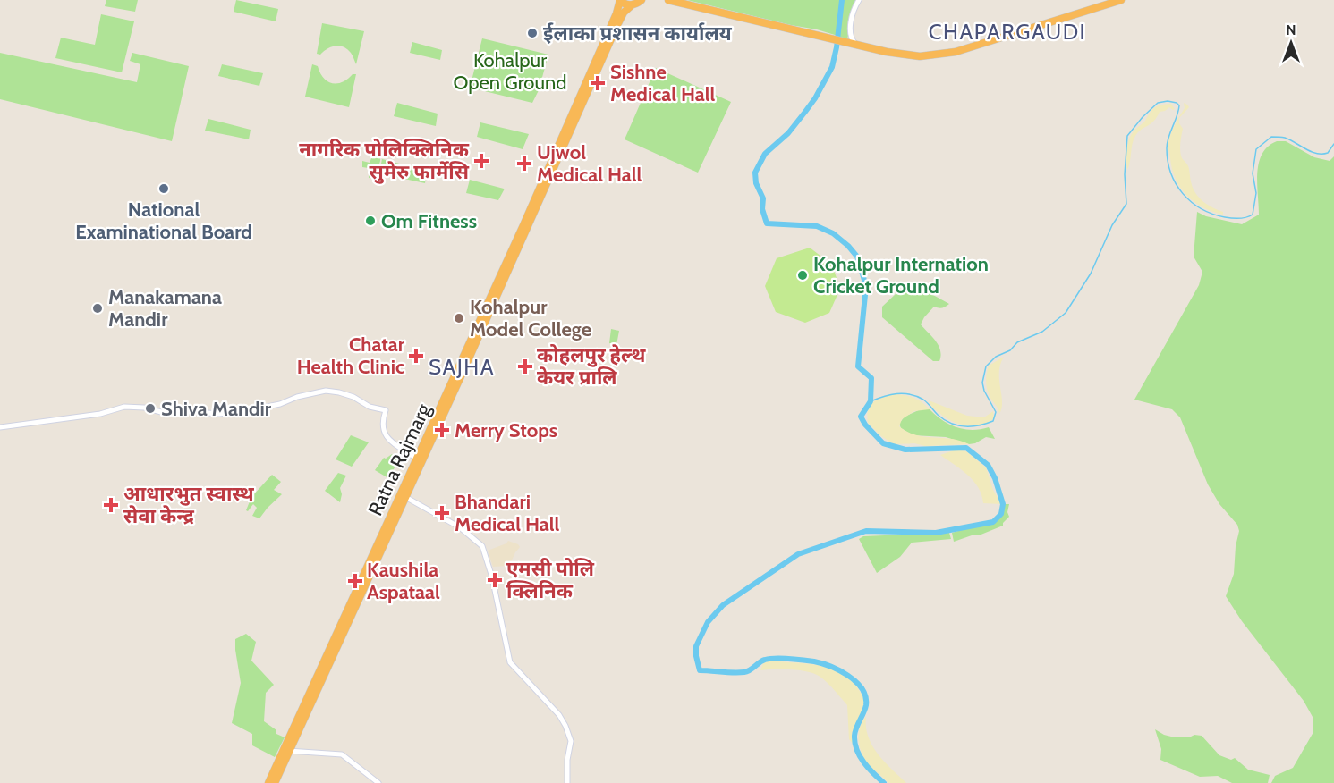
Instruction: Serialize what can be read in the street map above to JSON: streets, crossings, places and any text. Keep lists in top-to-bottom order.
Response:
{
  "streets": {
    "highway": ["Ratna Rajmarg"]
  },
  "districts": ["CHAPARGAUDI", "SAJHA"],
  "parks": ["Kohalpur Open Ground"],
  "places": {
    "other": [
      "ईलाका प्रशासन कार्यालय",
      "National Examinational Board",
      "Om Fitness",
      "Kohalpur Internation Cricket Ground",
      "Manakamana Mandir",
      "Kohalpur Model College",
      "Shiva Mandir"
    ],
    "health": [
      "Sishne Medical Hall",
      "नागरिक पोलिक्लिनिक सुमेरु फार्मेसि",
      "Ujwol Medical Hall",
      "Chatar Health Clinic",
      "कोहलपुर हेल्थ केयर प्रालि",
      "Merry Stops",
      "आधारभुत स्वास्थ सेवा केन्द्र",
      "Bhandari Medical Hall",
      "एमसी पोलि क्लिनिक",
      "Kaushila Aspataal"
    ]
  },
  "north": "top"
}
